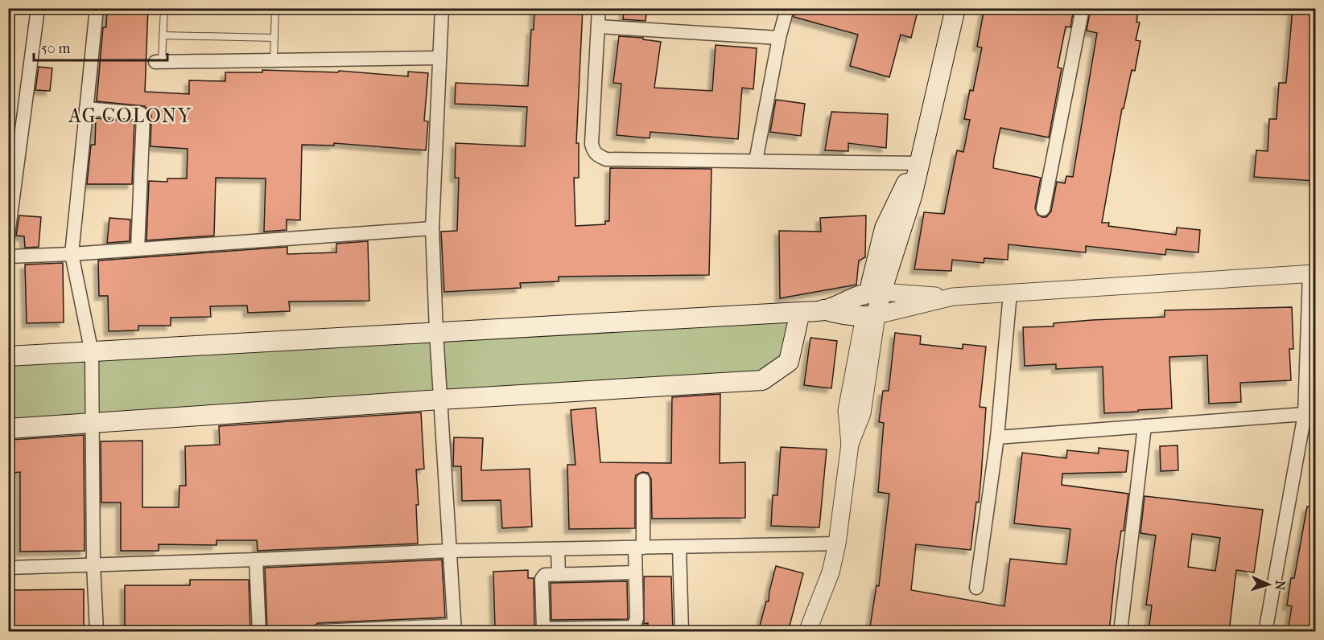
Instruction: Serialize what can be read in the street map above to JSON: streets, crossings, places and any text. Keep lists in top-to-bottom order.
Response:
{
  "districts": ["AG COLONY"],
  "scale_bar": "50 m",
  "north": "right"
}
